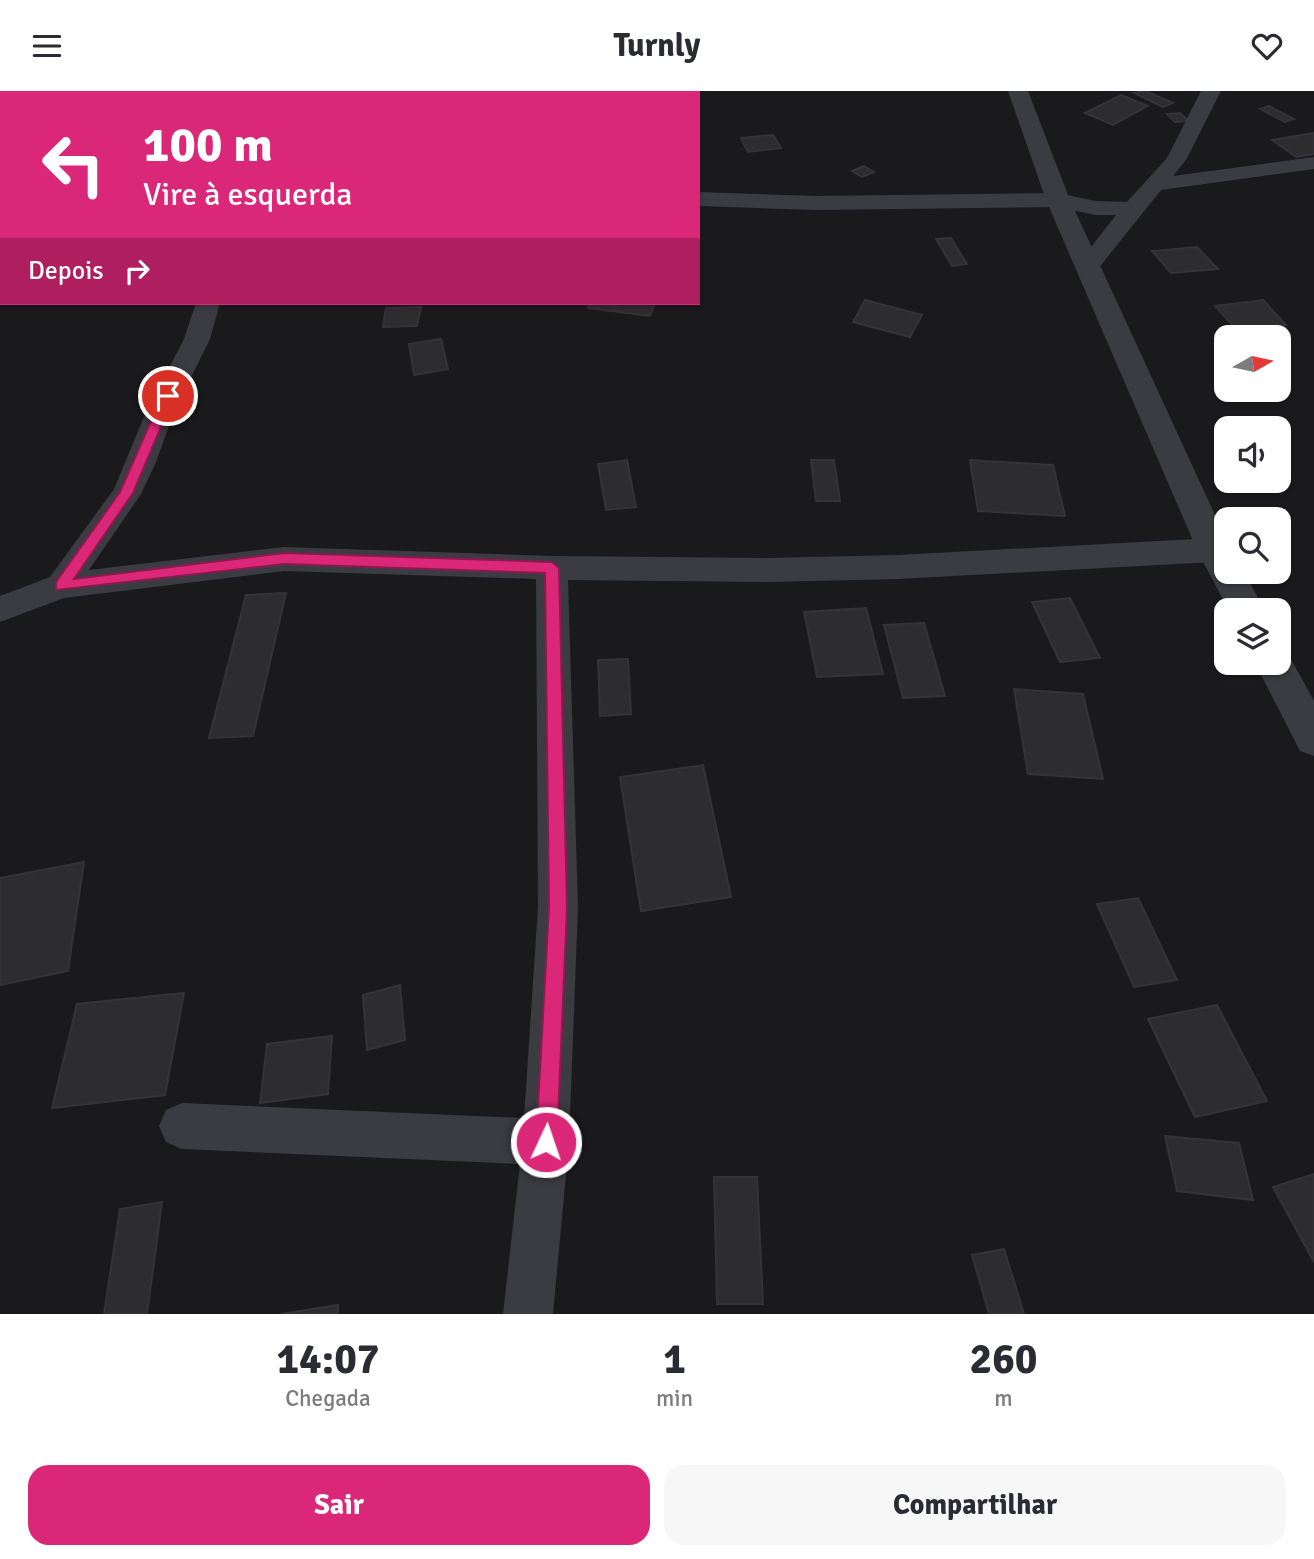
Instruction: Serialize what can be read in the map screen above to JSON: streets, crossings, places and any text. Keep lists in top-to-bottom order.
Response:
{
  "north": "right",
  "page": {
    "header": "Turnly",
    "turn": ["100 m", "Vire à esquerda"],
    "then": "Depois",
    "eta": [
      "14:07",
      "Chegada",
      "1",
      "min",
      "260",
      "m"
    ],
    "buttons": ["Sair", "Compartilhar"]
  }
}
